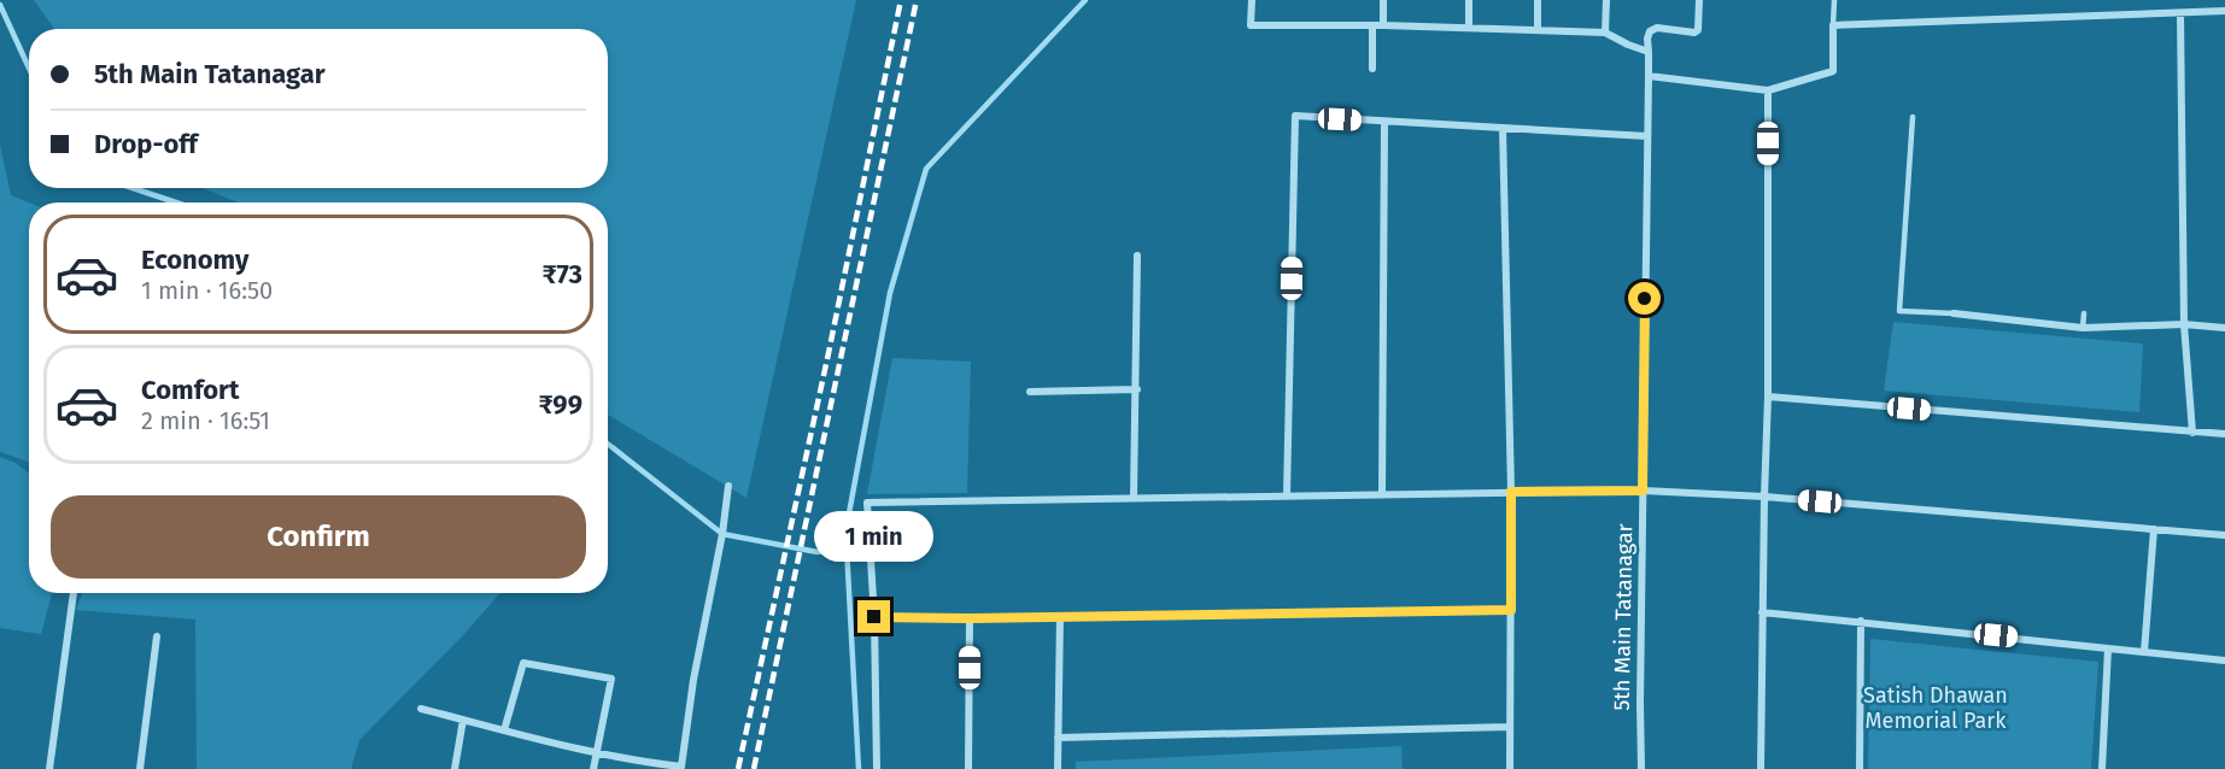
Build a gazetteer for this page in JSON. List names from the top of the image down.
{
  "streets": {
    "street": ["5th Main Tatanagar"]
  },
  "parks": ["Satish Dhawan Memorial Park"],
  "page": {
    "banner": ["5th Main Tatanagar", "Drop-off"],
    "list": [
      {
        "name": "Economy",
        "note": "1 min · 16:50",
        "value": "₹73"
      },
      {
        "name": "Comfort",
        "note": "2 min · 16:51",
        "value": "₹99"
      }
    ],
    "buttons": "Confirm",
    "bubble": "1 min"
  }
}
